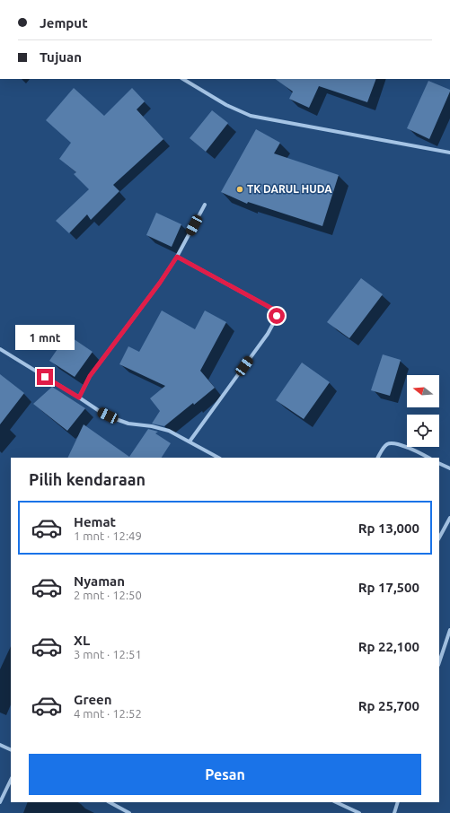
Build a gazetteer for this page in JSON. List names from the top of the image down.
{
  "places": ["TK DARUL HUDA"],
  "north": "left",
  "page": {
    "banner": ["Jemput", "Tujuan"],
    "bubble": "1 mnt",
    "heading": "Pilih kendaraan",
    "list": [
      {
        "name": "Hemat",
        "note": "1 mnt · 12:49",
        "value": "Rp 13,000"
      },
      {
        "name": "Nyaman",
        "note": "2 mnt · 12:50",
        "value": "Rp 17,500"
      },
      {
        "name": "XL",
        "note": "3 mnt · 12:51",
        "value": "Rp 22,100"
      },
      {
        "name": "Green",
        "note": "4 mnt · 12:52",
        "value": "Rp 25,700"
      }
    ],
    "buttons": "Pesan"
  }
}
